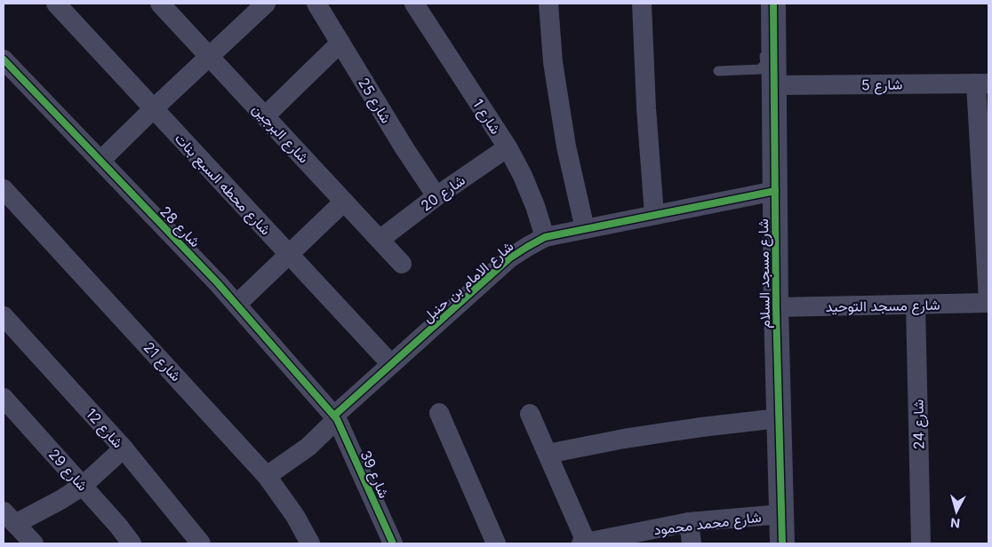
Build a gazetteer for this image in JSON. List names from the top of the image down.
{
  "streets": {
    "street": [
      "شارع 5",
      "شارع 25",
      "شارع 1",
      "شارع البرجين",
      "شارع محطه السبع بنات",
      "شارع 20",
      "شارع 28",
      "شارع مسجد السلام",
      "شارع الامام بن حنبل",
      "شارع مسجد التوحيد",
      "شارع 21",
      "شارع 24",
      "شارع 12",
      "شارع 29",
      "شارع 39",
      "شارع محمد محمود"
    ]
  },
  "crossings": [
    ["شارع 5", "شارع مسجد السلام"],
    ["شارع 25", "شارع 20"],
    ["شارع 1", "شارع 20"],
    ["شارع 1", "شارع الامام بن حنبل"],
    ["شارع البرجين", "شارع 20"],
    ["شارع محطه السبع بنات", "شارع الامام بن حنبل"],
    ["شارع 28", "شارع الامام بن حنبل"],
    ["شارع 28", "شارع 39"],
    ["شارع مسجد السلام", "شارع الامام بن حنبل"],
    ["شارع مسجد السلام", "شارع مسجد التوحيد"],
    ["شارع مسجد السلام", "شارع محمد محمود"],
    ["شارع الامام بن حنبل", "شارع 21"],
    ["شارع الامام بن حنبل", "شارع 39"],
    ["شارع مسجد التوحيد", "شارع 24"]
  ],
  "north": "bottom"
}
